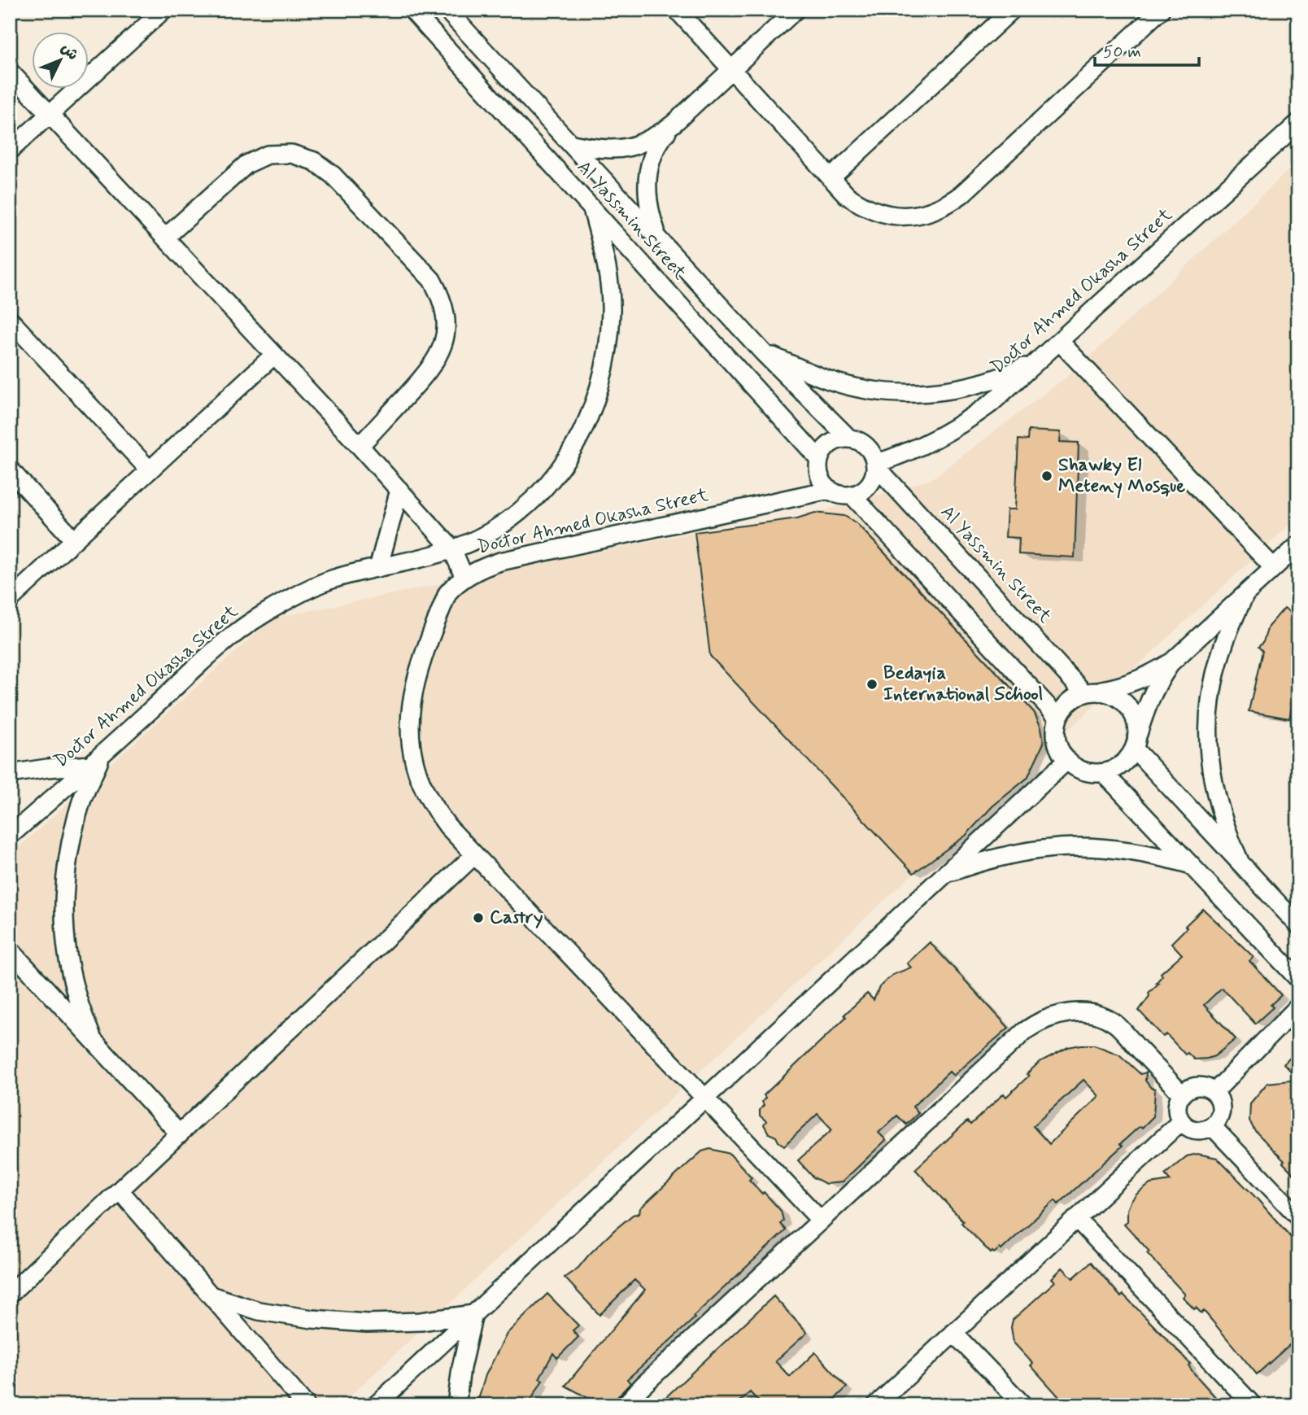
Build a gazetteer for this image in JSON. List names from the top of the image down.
{
  "streets": {
    "street": ["Al Yassmin Street", "Doctor Ahmed Okasha Street"]
  },
  "crossings": [
    ["Al Yassmin Street", "Doctor Ahmed Okasha Street"]
  ],
  "places": ["Shawky El Meteny Mosque", "Bedayia International School", "Castry"],
  "scale_bar": "50 m",
  "north": "top right"
}
